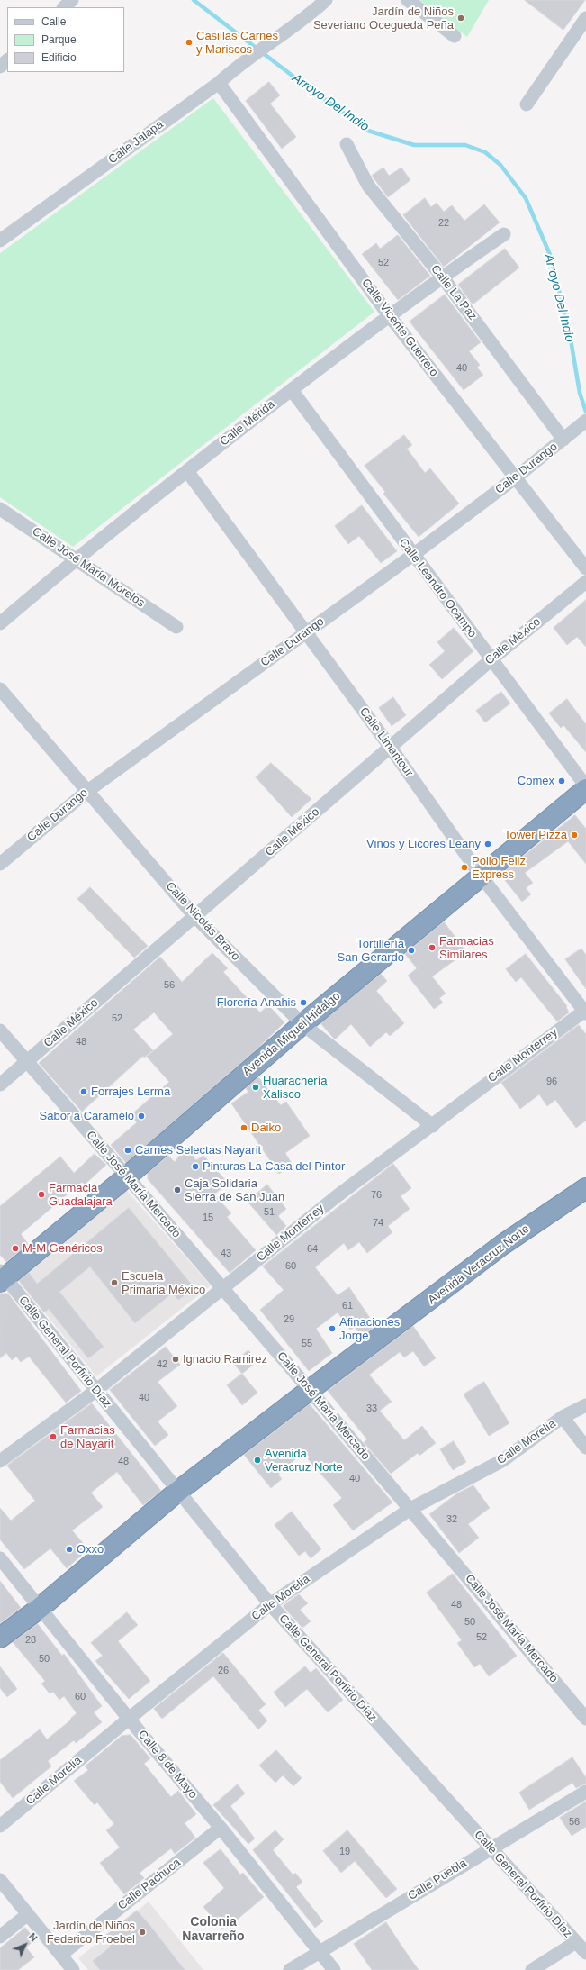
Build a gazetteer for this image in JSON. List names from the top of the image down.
{
  "streets": {
    "highway": ["Avenida Miguel Hidalgo", "Avenida Veracruz Norte"],
    "street": [
      "Calle Jalapa",
      "Calle La Paz",
      "Calle Vicente Guerrero",
      "Calle Mérida",
      "Calle Durango",
      "Calle José María Morelos",
      "Calle Leandro Ocampo",
      "Calle México",
      "Calle Limantour",
      "Calle Nicolás Bravo",
      "Calle Monterrey",
      "Calle José María Mercado",
      "Calle General Porfirio Díaz",
      "Calle Morelia",
      "Calle 8 de Mayo",
      "Calle Puebla",
      "Calle Pachuca"
    ]
  },
  "crossings": [
    ["Calle Jalapa", "Calle Vicente Guerrero"],
    ["Calle La Paz", "Calle Mérida"],
    ["Calle La Paz", "Calle Durango"],
    ["Calle Vicente Guerrero", "Calle Mérida"],
    ["Calle Vicente Guerrero", "Calle Durango"],
    ["Calle Mérida", "Calle José María Morelos"],
    ["Calle Mérida", "Calle Leandro Ocampo"],
    ["Calle Mérida", "Calle Limantour"],
    ["Calle Durango", "Calle Leandro Ocampo"],
    ["Calle Durango", "Calle Limantour"],
    ["Calle Durango", "Calle Nicolás Bravo"],
    ["Calle Leandro Ocampo", "Calle México"],
    ["Calle México", "Calle Limantour"],
    ["Calle México", "Calle Nicolás Bravo"],
    ["Calle México", "Calle José María Mercado"],
    ["Calle Limantour", "Avenida Miguel Hidalgo"],
    ["Calle Limantour", "Calle Monterrey"],
    ["Calle Nicolás Bravo", "Avenida Miguel Hidalgo"],
    ["Calle Nicolás Bravo", "Calle Monterrey"],
    ["Avenida Miguel Hidalgo", "Calle José María Mercado"],
    ["Avenida Miguel Hidalgo", "Calle General Porfirio Díaz"],
    ["Calle Monterrey", "Calle José María Mercado"],
    ["Calle Monterrey", "Calle General Porfirio Díaz"],
    ["Calle José María Mercado", "Avenida Veracruz Norte"],
    ["Calle José María Mercado", "Calle Morelia"],
    ["Avenida Veracruz Norte", "Calle General Porfirio Díaz"],
    ["Avenida Veracruz Norte", "Calle 8 de Mayo"],
    ["Calle General Porfirio Díaz", "Calle Morelia"],
    ["Calle General Porfirio Díaz", "Calle Puebla"],
    ["Calle Morelia", "Calle 8 de Mayo"],
    ["Calle 8 de Mayo", "Calle Puebla"],
    ["Calle 8 de Mayo", "Calle Pachuca"]
  ],
  "districts": ["Colonia Navarreño"],
  "water": ["Arroyo Del Indio"],
  "places": [
    "Jardín de Niños Severiano Ocegueda Peña",
    "Casillas Carnes y Mariscos",
    "Comex",
    "Tower Pizza",
    "Vinos y Licores Leany",
    "Pollo Feliz Express",
    "Farmacias Similares",
    "Tortillería San Gerardo",
    "Florería Anahis",
    "Huarachería Xalisco",
    "Forrajes Lerma",
    "Sabor a Caramelo",
    "Daiko",
    "Carnes Selectas Nayarit",
    "Pinturas La Casa del Pintor",
    "Caja Solidaria Sierra de San Juan",
    "Farmacia Guadalajara",
    "M-M Genéricos",
    "Escuela Primaria México",
    "Afinaciones Jorge",
    "Ignacio Ramirez",
    "Farmacias de Nayarit",
    "Avenida Veracruz Norte",
    "Oxxo",
    "Jardín de Niños Federico Froebel"
  ],
  "house_numbers": [
    "22",
    "52",
    "40",
    "56",
    "52",
    "48",
    "96",
    "76",
    "51",
    "15",
    "74",
    "64",
    "43",
    "60",
    "61",
    "29",
    "55",
    "42",
    "40",
    "33",
    "48",
    "40",
    "32",
    "48",
    "50",
    "52",
    "28",
    "50",
    "26",
    "60",
    "56",
    "19"
  ],
  "legend": ["Calle", "Parque", "Edificio"],
  "north": "top right"
}
